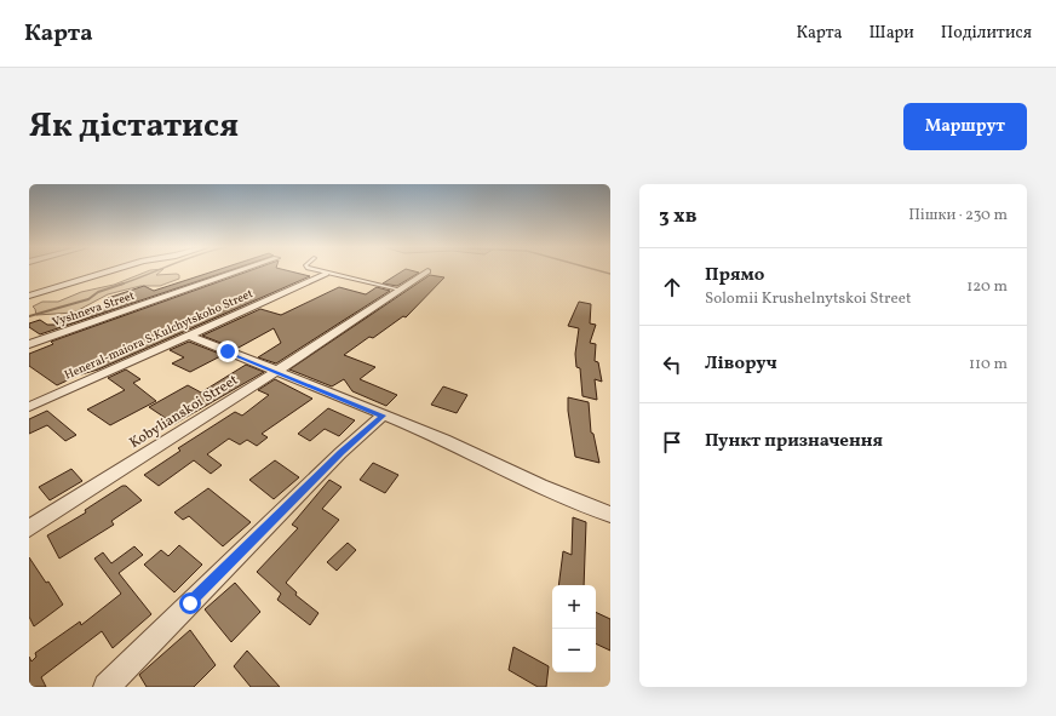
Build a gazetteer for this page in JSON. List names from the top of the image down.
{
  "streets": {
    "street": ["Vyshneva Street", "Heneral-maiora S.Kulchytskoho Street", "Kobylianskoi Street"]
  },
  "page": {
    "header": "Карта",
    "nav": ["Карта", "Шари", "Поділитися"],
    "title": "Як дістатися",
    "buttons": "Маршрут",
    "heading": ["3 хв", "Пішки · 230 m"],
    "list": [
      ["Прямо", "Solomii Krushelnytskoi Street", "120 m"],
      ["Ліворуч", "110 m"],
      "Пункт призначення"
    ],
    "map_buttons": ["+", "−"]
  }
}
